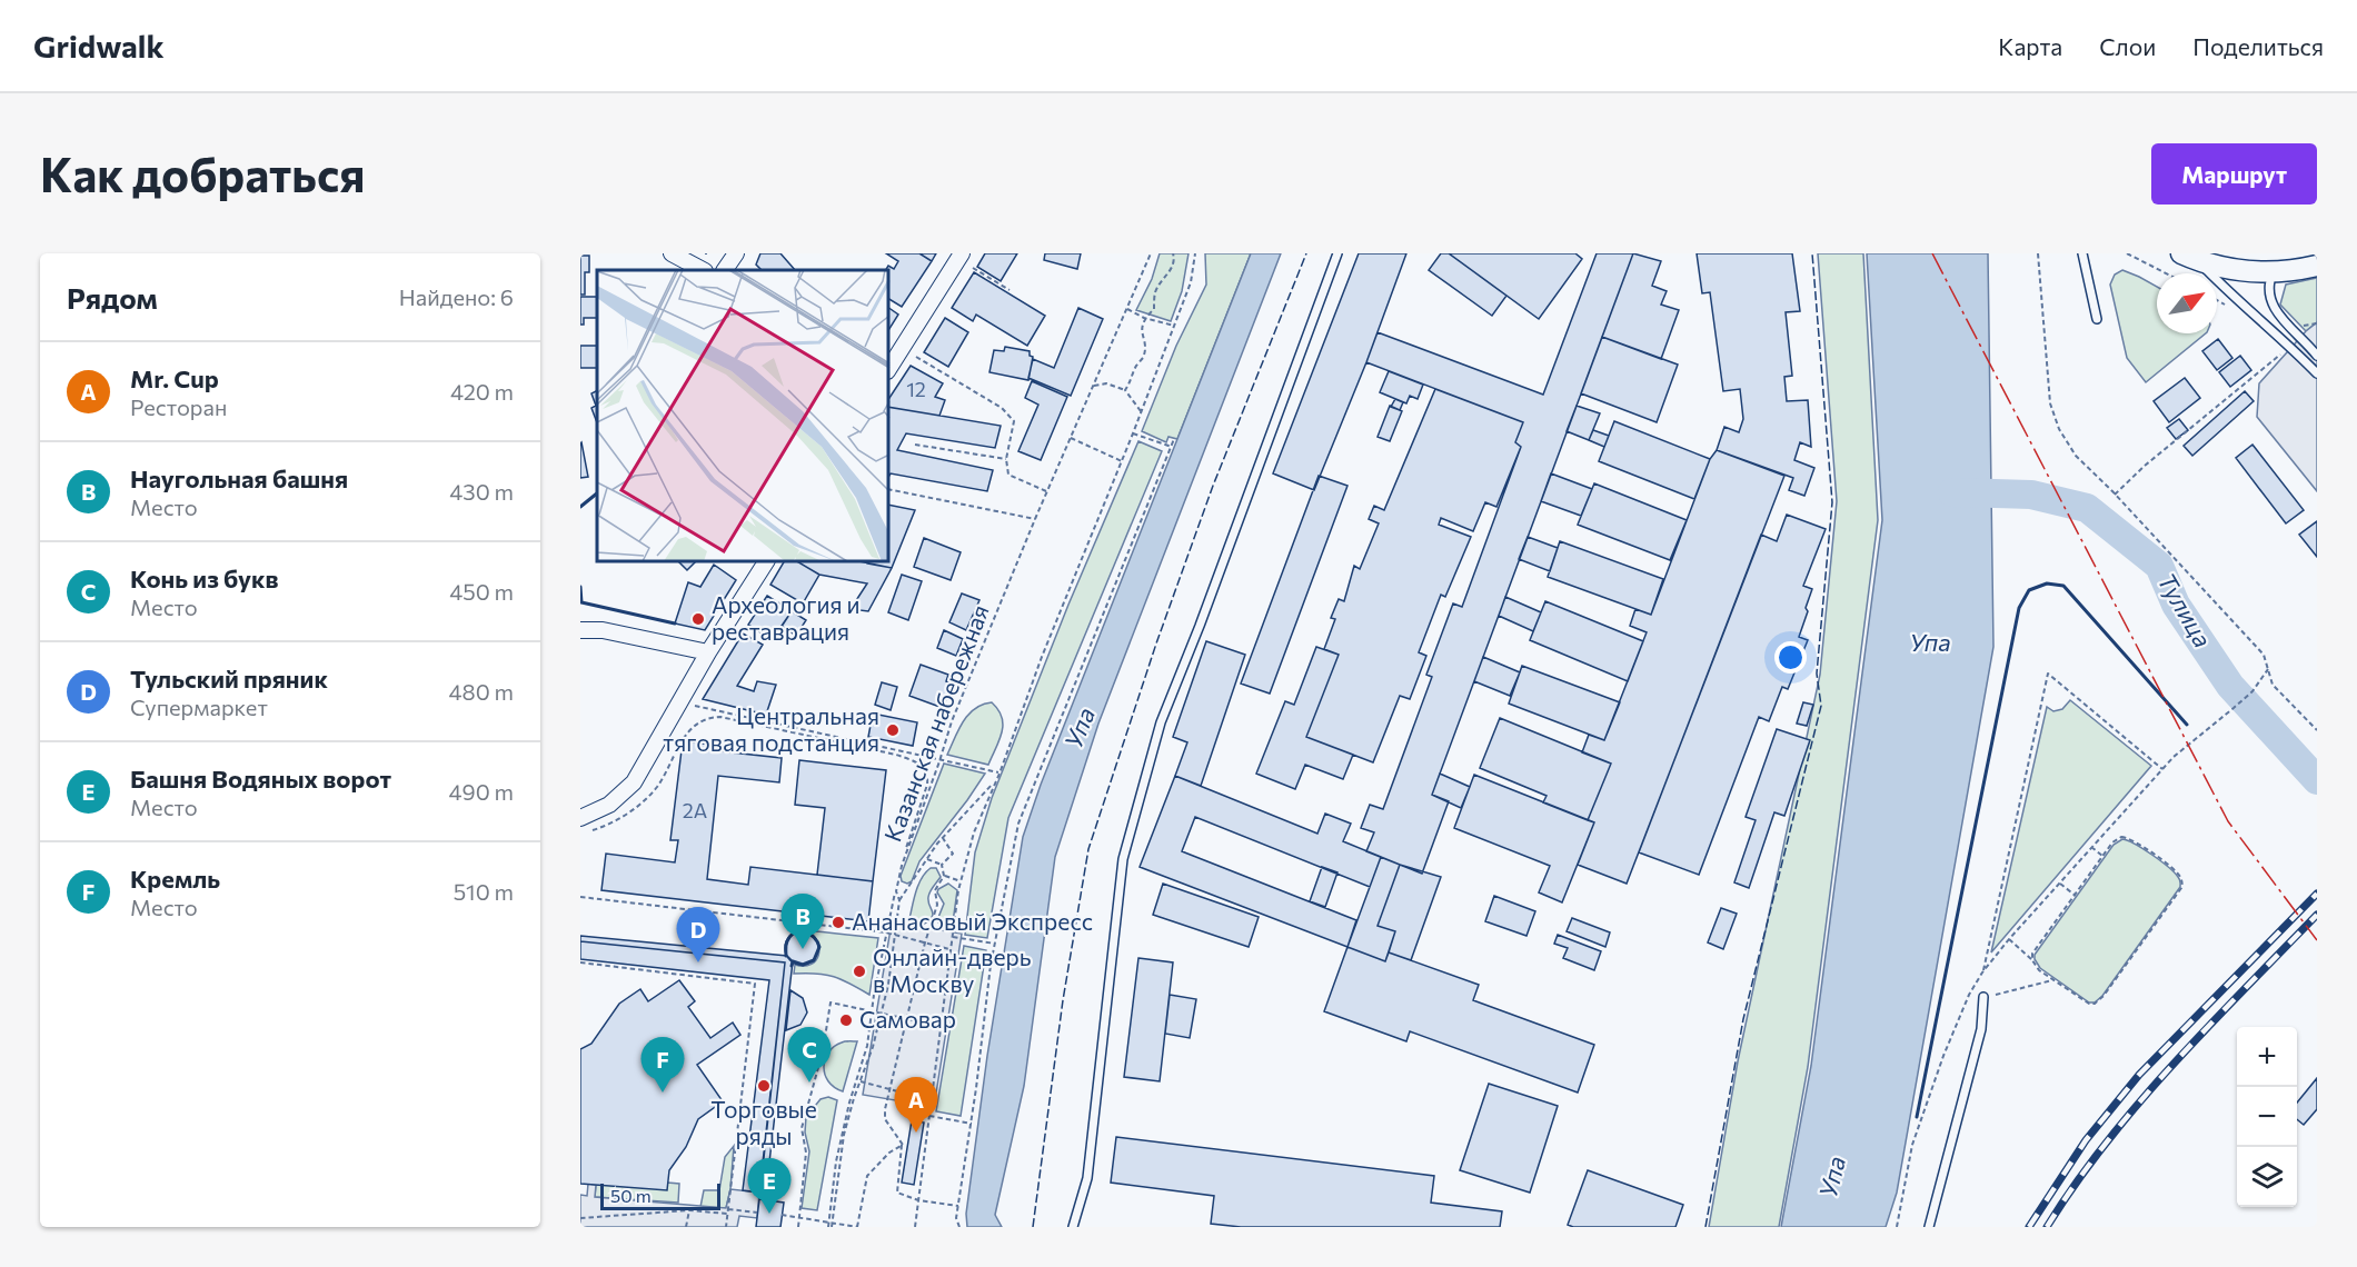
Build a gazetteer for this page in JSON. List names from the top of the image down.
{
  "streets": {
    "path": ["Казанская набережная"]
  },
  "water": ["Тулица", "Упа"],
  "places": [
    "Археология и реставрация",
    "Центральная тяговая подстанция",
    "Ананасовый Экспресс",
    "Онлайн-дверь в Москву",
    "Самовар",
    "Торговые ряды"
  ],
  "house_numbers": ["12", "2А"],
  "scale_bar": "50 m",
  "north": "top right",
  "page": {
    "header": "Gridwalk",
    "nav": ["Карта", "Слои", "Поделиться"],
    "buttons": "Маршрут",
    "title": "Как добраться",
    "heading": ["Рядом", "Найдено: 6"],
    "list": [
      {
        "mark": "A",
        "name": "Mr. Cup",
        "note": "Ресторан",
        "value": "420 m"
      },
      {
        "mark": "B",
        "name": "Наугольная башня",
        "note": "Место",
        "value": "430 m"
      },
      {
        "mark": "C",
        "name": "Конь из букв",
        "note": "Место",
        "value": "450 m"
      },
      {
        "mark": "D",
        "name": "Тульский пряник",
        "note": "Супермаркет",
        "value": "480 m"
      },
      {
        "mark": "E",
        "name": "Башня Водяных ворот",
        "note": "Место",
        "value": "490 m"
      },
      {
        "mark": "F",
        "name": "Кремль",
        "note": "Место",
        "value": "510 m"
      }
    ],
    "pins": [
      "B",
      "D",
      "C",
      "F",
      "A",
      "E"
    ],
    "map_buttons": ["+", "−"],
    "scale": "50 m"
  }
}
